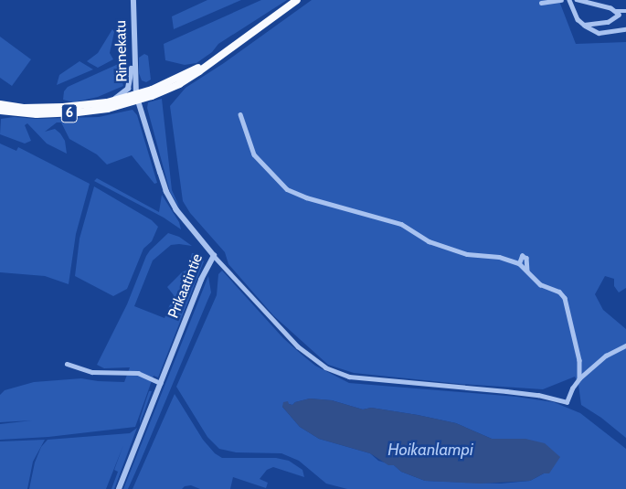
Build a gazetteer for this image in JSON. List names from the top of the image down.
{
  "streets": {
    "highway": ["6"],
    "street": ["Rinnekatu", "Prikaatintie"]
  },
  "crossings": [
    ["Rinnekatu", "6"],
    ["Rinnekatu", "Prikaatintie"],
    ["6", "Prikaatintie"]
  ],
  "water": ["Hoikanlampi"]
}
